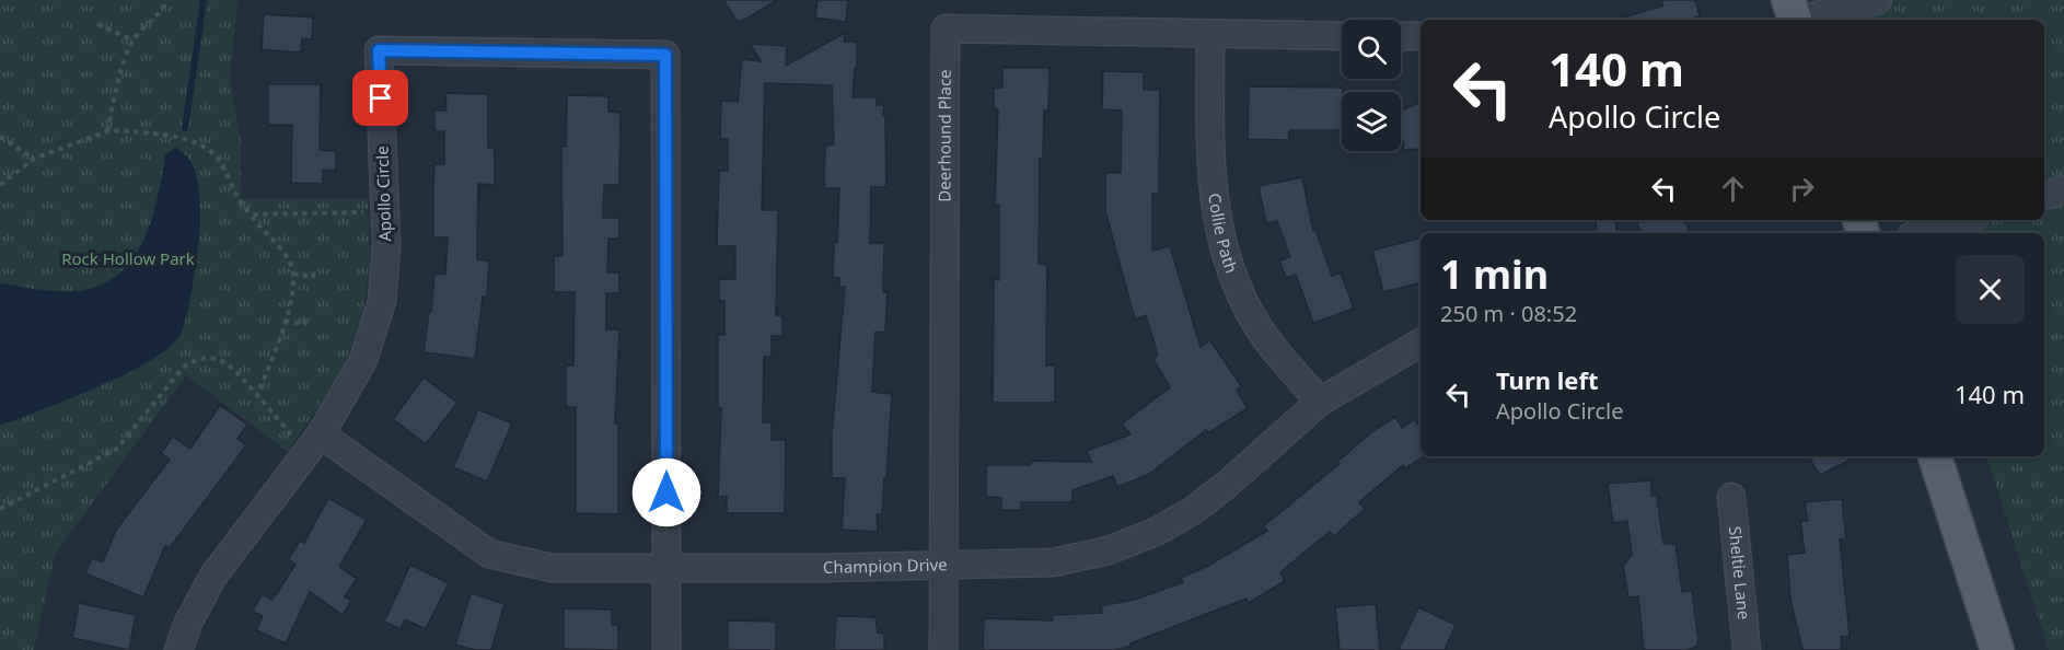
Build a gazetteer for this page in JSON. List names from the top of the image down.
{
  "streets": {
    "street": [
      "Deerhound Place",
      "Apollo Circle",
      "Collie Path",
      "Champion Drive",
      "Sheltie Lane"
    ]
  },
  "crossings": [
    ["Deerhound Place", "Collie Path"],
    ["Deerhound Place", "Champion Drive"],
    ["Apollo Circle", "Champion Drive"],
    ["Collie Path", "Champion Drive"]
  ],
  "parks": ["Rock Hollow Park"],
  "page": {
    "turn": ["140 m", "Apollo Circle"],
    "heading": ["1 min", "250 m · 08:52"],
    "list": [
      {
        "name": "Turn left",
        "note": "Apollo Circle",
        "value": "140 m"
      }
    ]
  }
}
